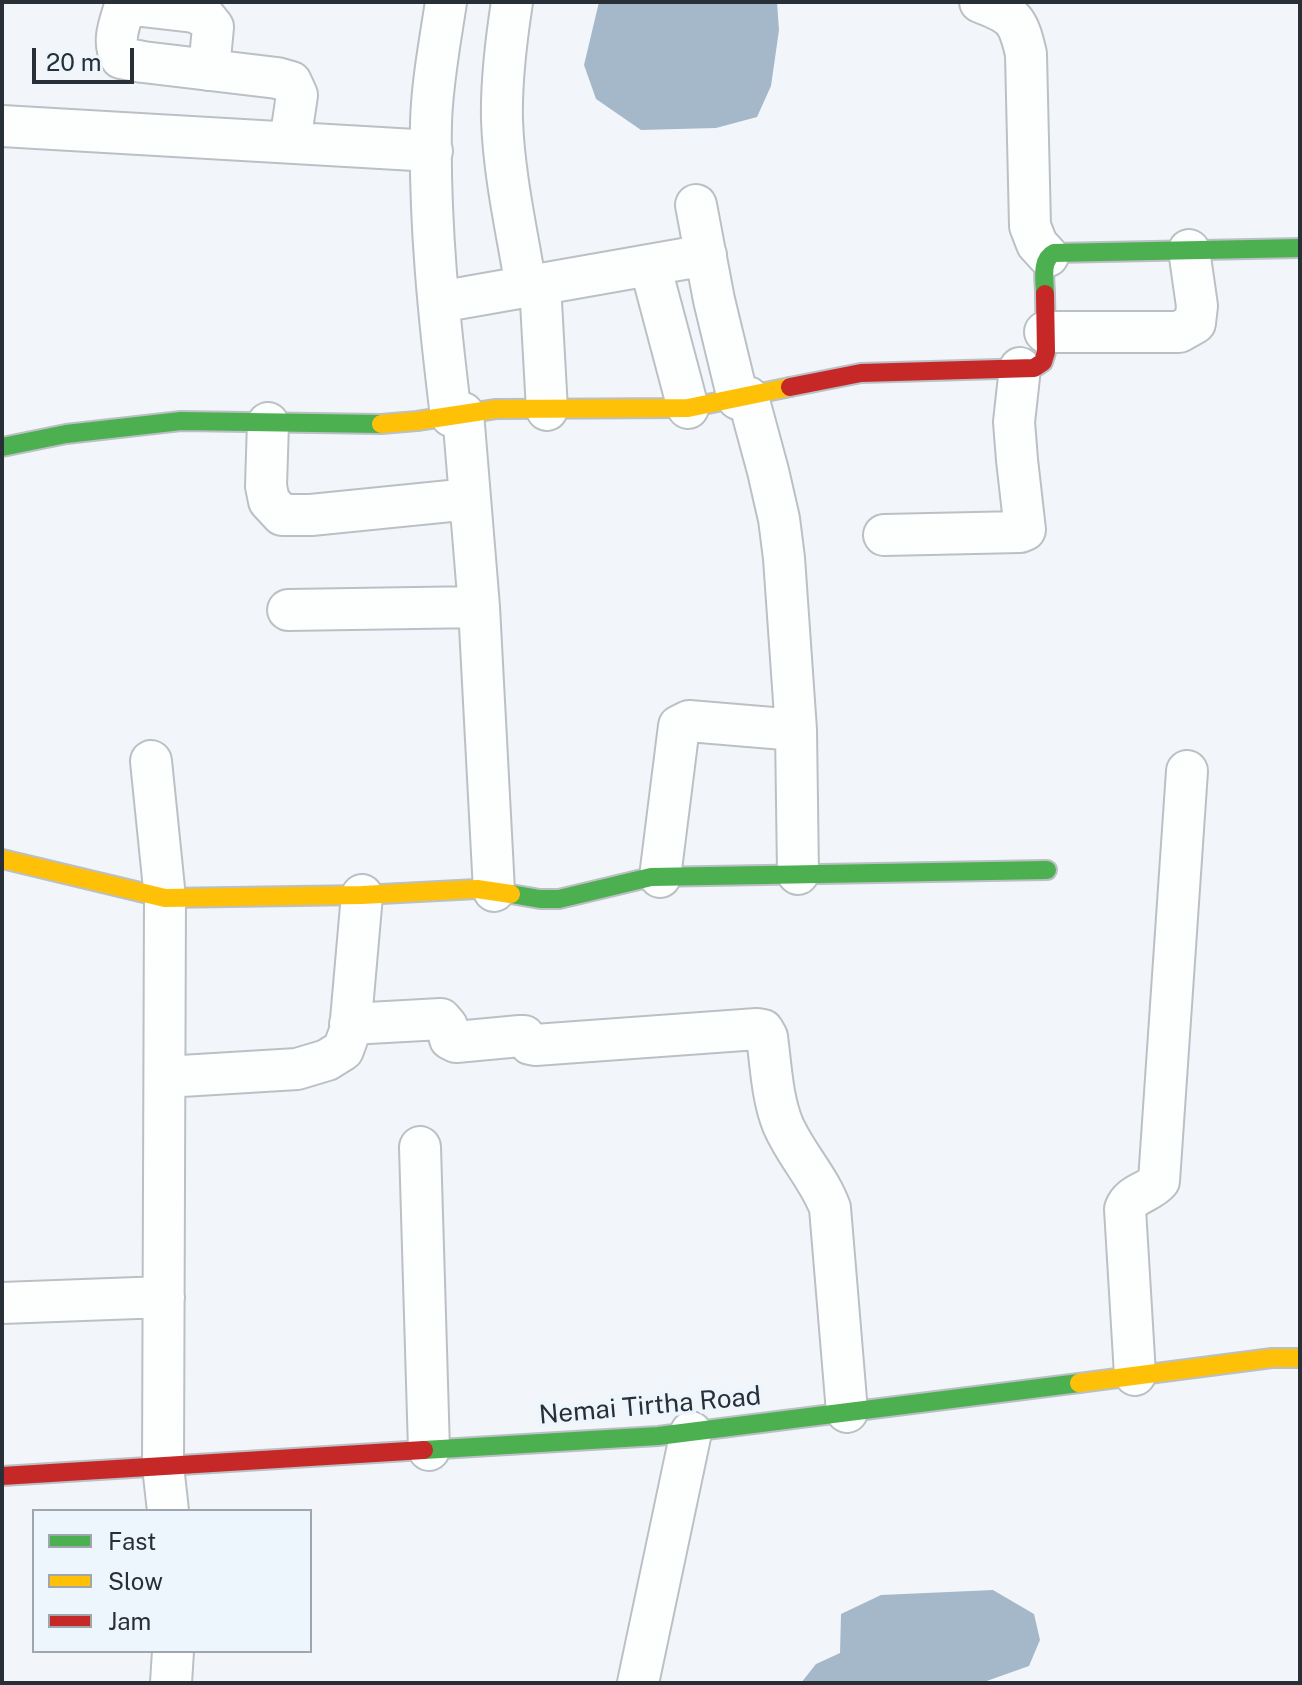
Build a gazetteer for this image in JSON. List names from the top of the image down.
{
  "streets": {
    "street": ["Nemai Tirtha Road"]
  },
  "legend": ["Fast", "Slow", "Jam"],
  "scale_bar": "20 m"
}
